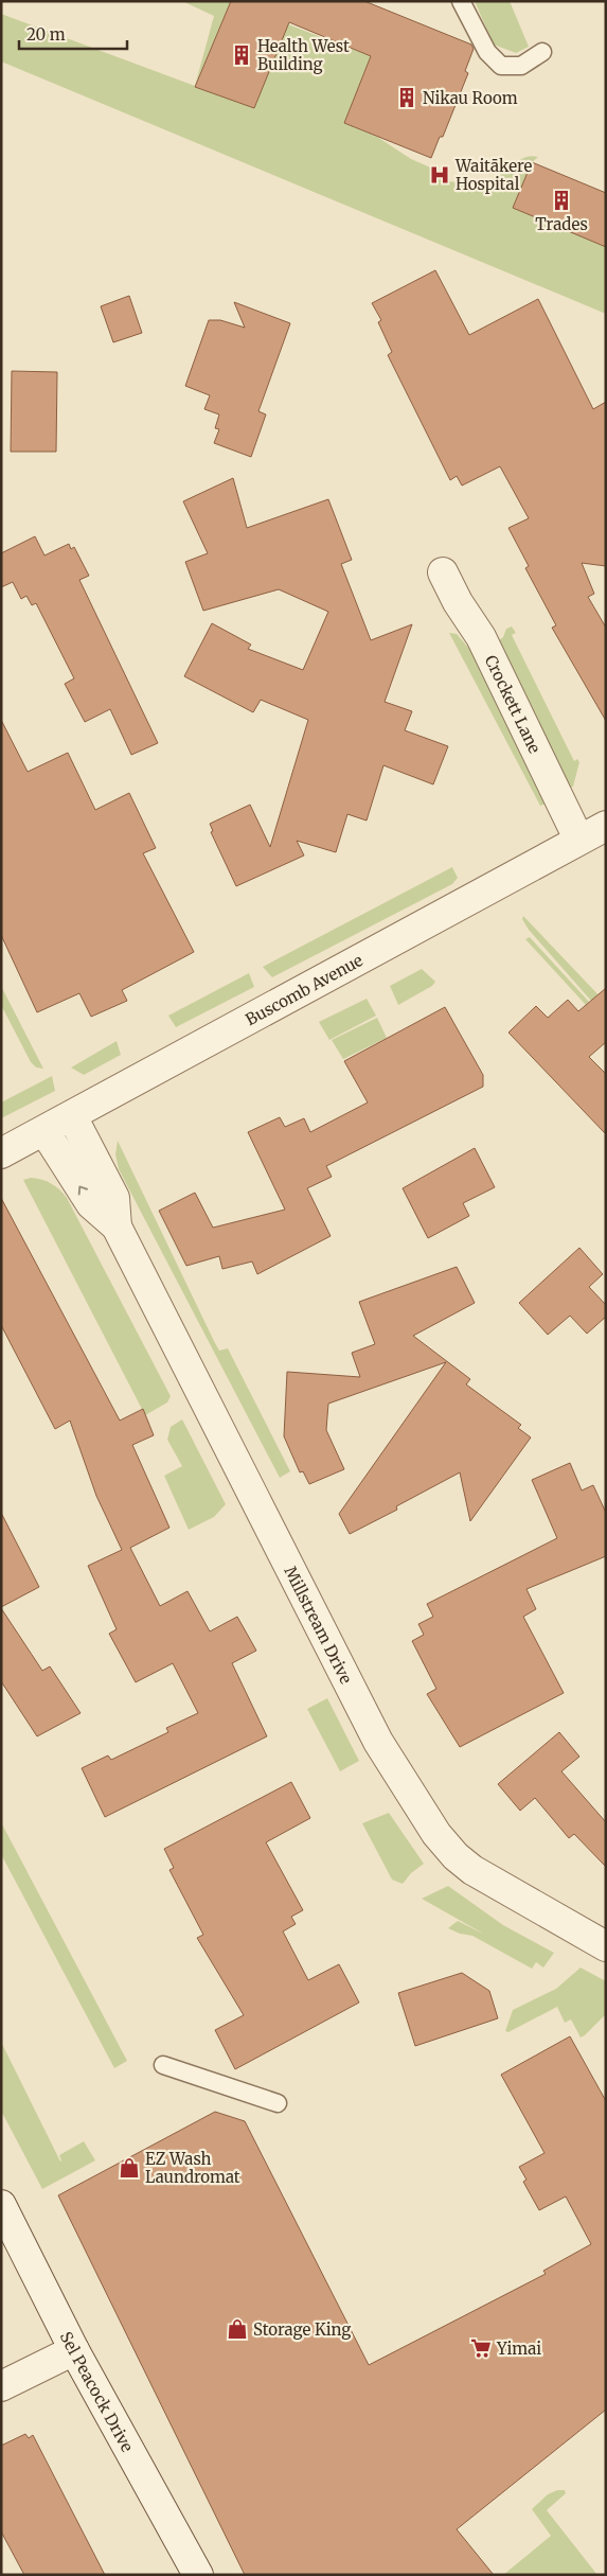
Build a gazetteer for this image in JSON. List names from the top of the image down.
{
  "streets": {
    "street": [
      "Crockett Lane",
      "Buscomb Avenue",
      "Millstream Drive",
      "Sel Peacock Drive"
    ]
  },
  "crossings": [
    ["Crockett Lane", "Buscomb Avenue"],
    ["Buscomb Avenue", "Millstream Drive"]
  ],
  "places": {
    "building": ["Health West Building", "Nikau Room", "Trades"],
    "hospital": ["Waitākere Hospital"],
    "shop": ["EZ Wash Laundromat", "Storage King"],
    "supermarket": ["Yimai"]
  },
  "scale_bar": "20 m"
}
